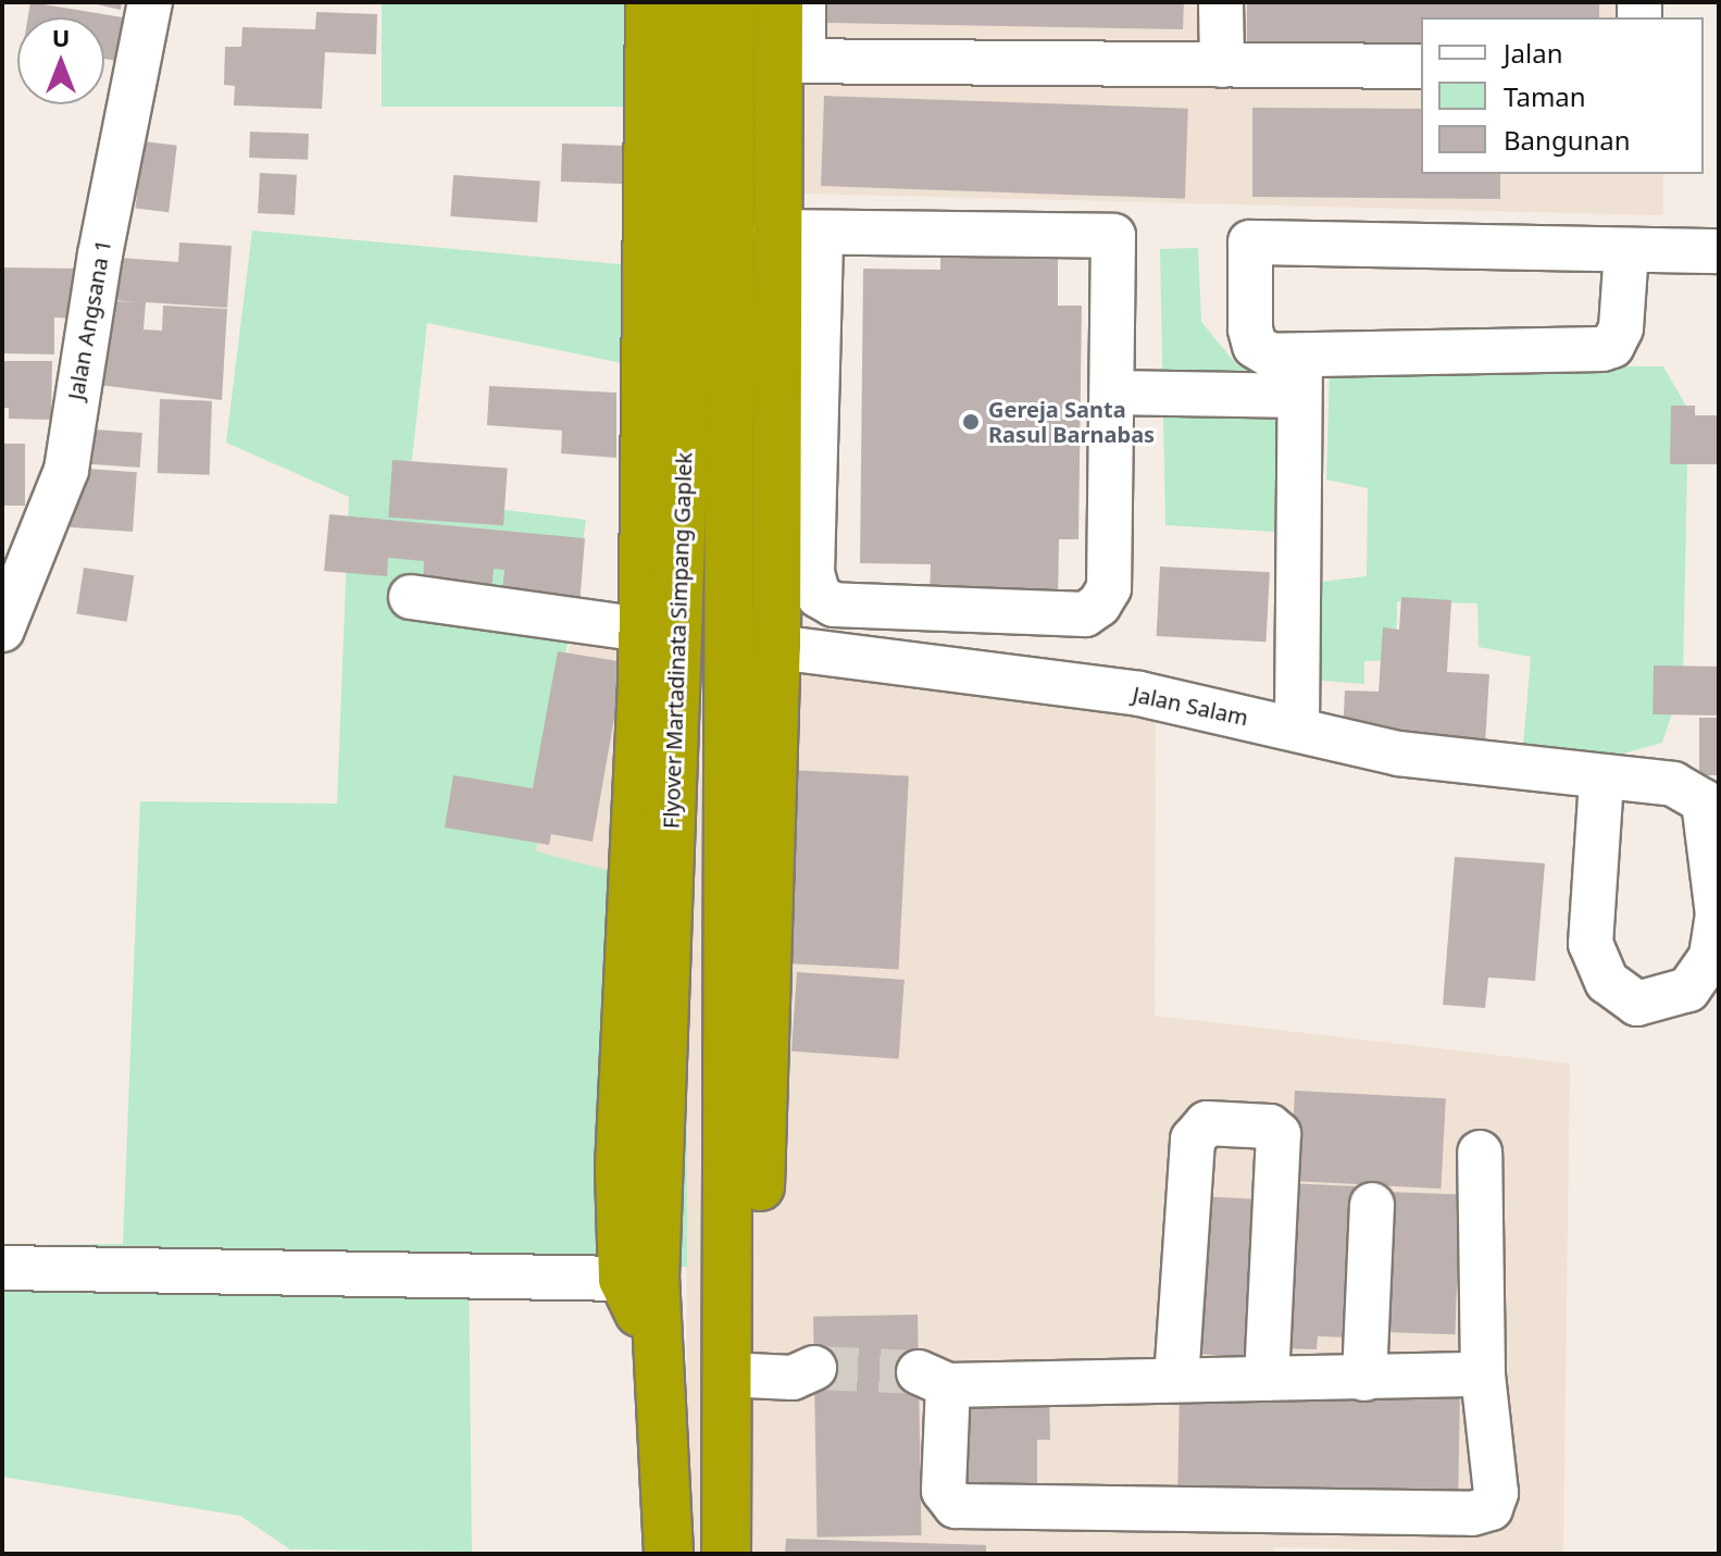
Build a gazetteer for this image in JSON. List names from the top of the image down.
{
  "streets": {
    "highway": ["Flyover Martadinata Simpang Gaplek"],
    "street": ["Jalan Angsana 1", "Jalan Salam"]
  },
  "places": ["Gereja Santa Rasul Barnabas"],
  "legend": ["Jalan", "Taman", "Bangunan"],
  "north": "top"
}
